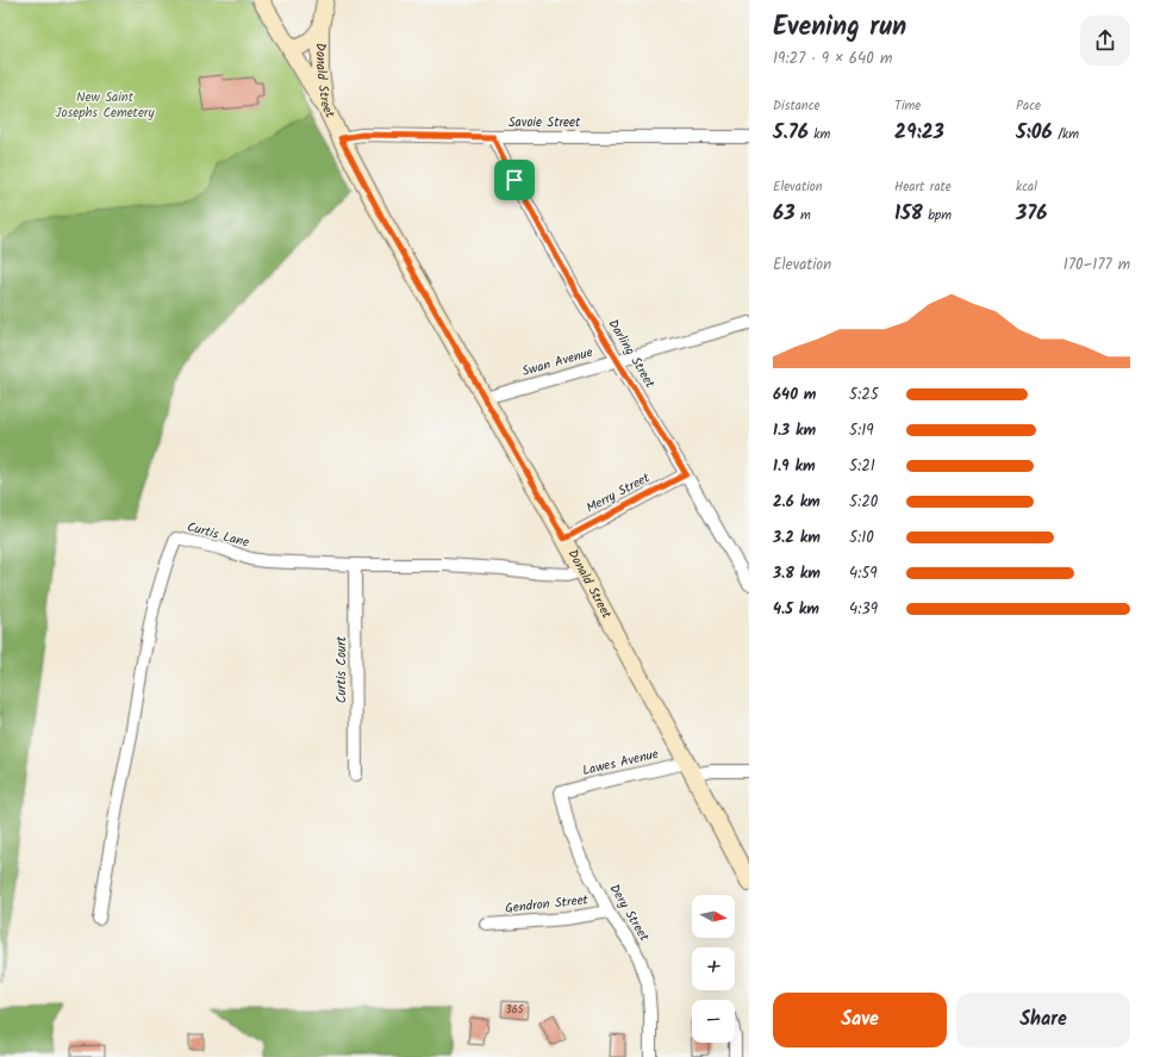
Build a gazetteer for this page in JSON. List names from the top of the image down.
{
  "streets": {
    "street": [
      "Donald Street",
      "Savoie Street",
      "Darling Street",
      "Swan Avenue",
      "Merry Street",
      "Curtis Lane",
      "Curtis Court",
      "Lawes Avenue",
      "Gendron Street",
      "Dery Street"
    ]
  },
  "crossings": [
    ["Donald Street", "Savoie Street"],
    ["Donald Street", "Swan Avenue"],
    ["Donald Street", "Merry Street"],
    ["Donald Street", "Curtis Lane"],
    ["Donald Street", "Lawes Avenue"],
    ["Savoie Street", "Darling Street"],
    ["Darling Street", "Swan Avenue"],
    ["Darling Street", "Merry Street"],
    ["Curtis Lane", "Curtis Court"],
    ["Lawes Avenue", "Dery Street"],
    ["Gendron Street", "Dery Street"]
  ],
  "parks": ["New Saint Josephs Cemetery"],
  "house_numbers": ["365"],
  "north": "right",
  "page": {
    "heading": ["Evening run", "19:27 · 9 × 640 m"],
    "stats": [
      ["Distance", "5.76 km"],
      ["Time", "29:23"],
      ["Pace", "5:06 /km"],
      ["Elevation", "63 m"],
      ["Heart rate", "158 bpm"],
      ["kcal", "376"]
    ],
    "chart": ["Elevation", "170–177 m"],
    "list": [
      {
        "name": "640 m",
        "note": "5:25"
      },
      {
        "name": "1.3 km",
        "note": "5:19"
      },
      {
        "name": "1.9 km",
        "note": "5:21"
      },
      {
        "name": "2.6 km",
        "note": "5:20"
      },
      {
        "name": "3.2 km",
        "note": "5:10"
      },
      {
        "name": "3.8 km",
        "note": "4:59"
      },
      {
        "name": "4.5 km",
        "note": "4:39"
      }
    ],
    "map_buttons": ["+", "−"],
    "buttons": ["Save", "Share"]
  }
}
